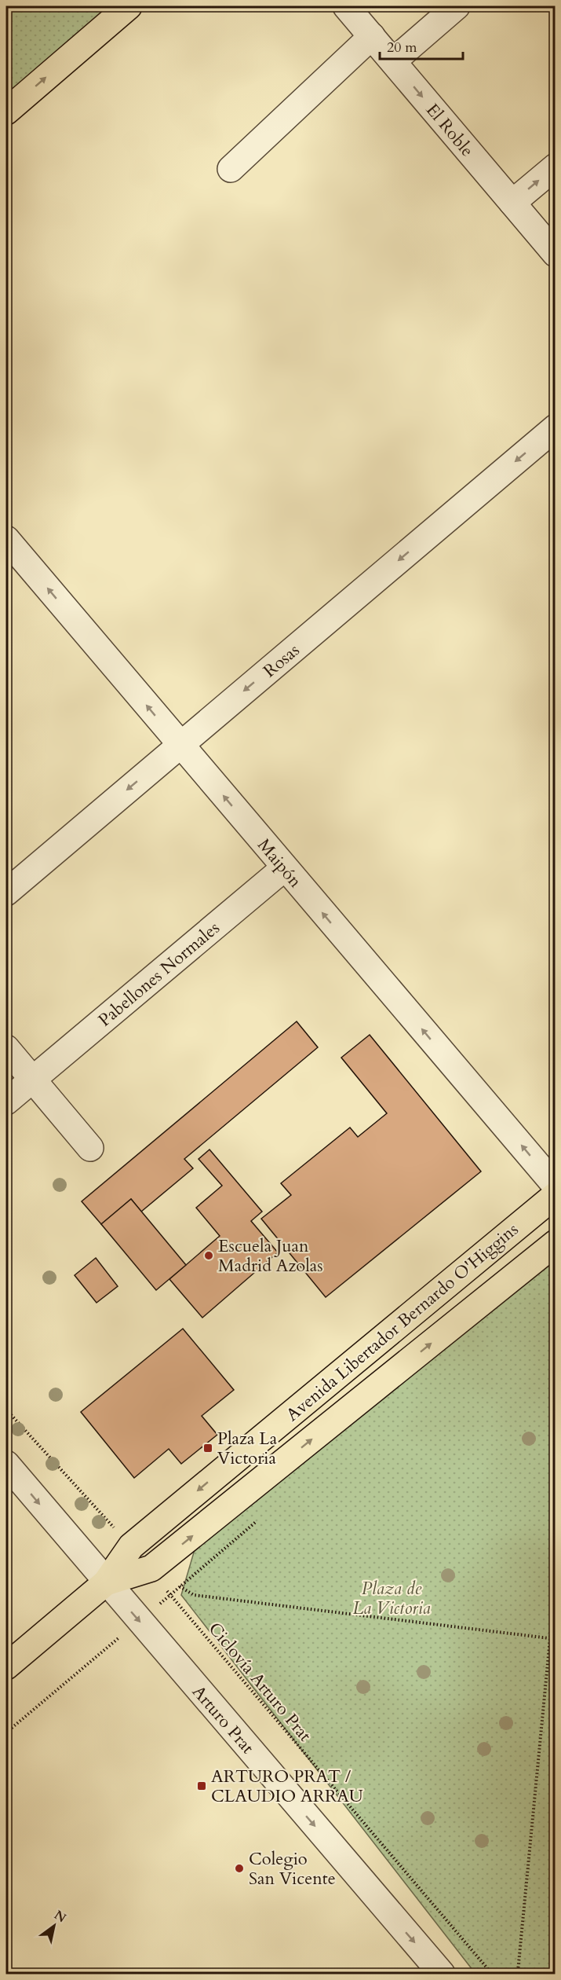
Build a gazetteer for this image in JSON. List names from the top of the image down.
{
  "streets": {
    "main road": ["Avenida Libertador Bernardo O'Higgins"],
    "street": [
      "El Roble",
      "Rosas",
      "Maipón",
      "Pabellones Normales",
      "Arturo Prat"
    ],
    "path": ["Ciclovía Arturo Prat"]
  },
  "crossings": [
    ["Rosas", "Maipón"],
    ["Maipón", "Pabellones Normales"],
    ["Avenida Libertador Bernardo O'Higgins", "Ciclovía Arturo Prat"],
    ["Avenida Libertador Bernardo O'Higgins", "Arturo Prat"]
  ],
  "one_way": [
    "El Roble",
    "Rosas",
    "Maipón",
    "Arturo Prat"
  ],
  "parks": ["Plaza de La Victoria"],
  "places": {
    "other": ["Escuela Juan Madrid Azolas", "Colegio San Vicente"],
    "transit": ["Plaza La Victoria", "ARTURO PRAT / CLAUDIO ARRAU"]
  },
  "scale_bar": "20 m",
  "north": "top right"
}
